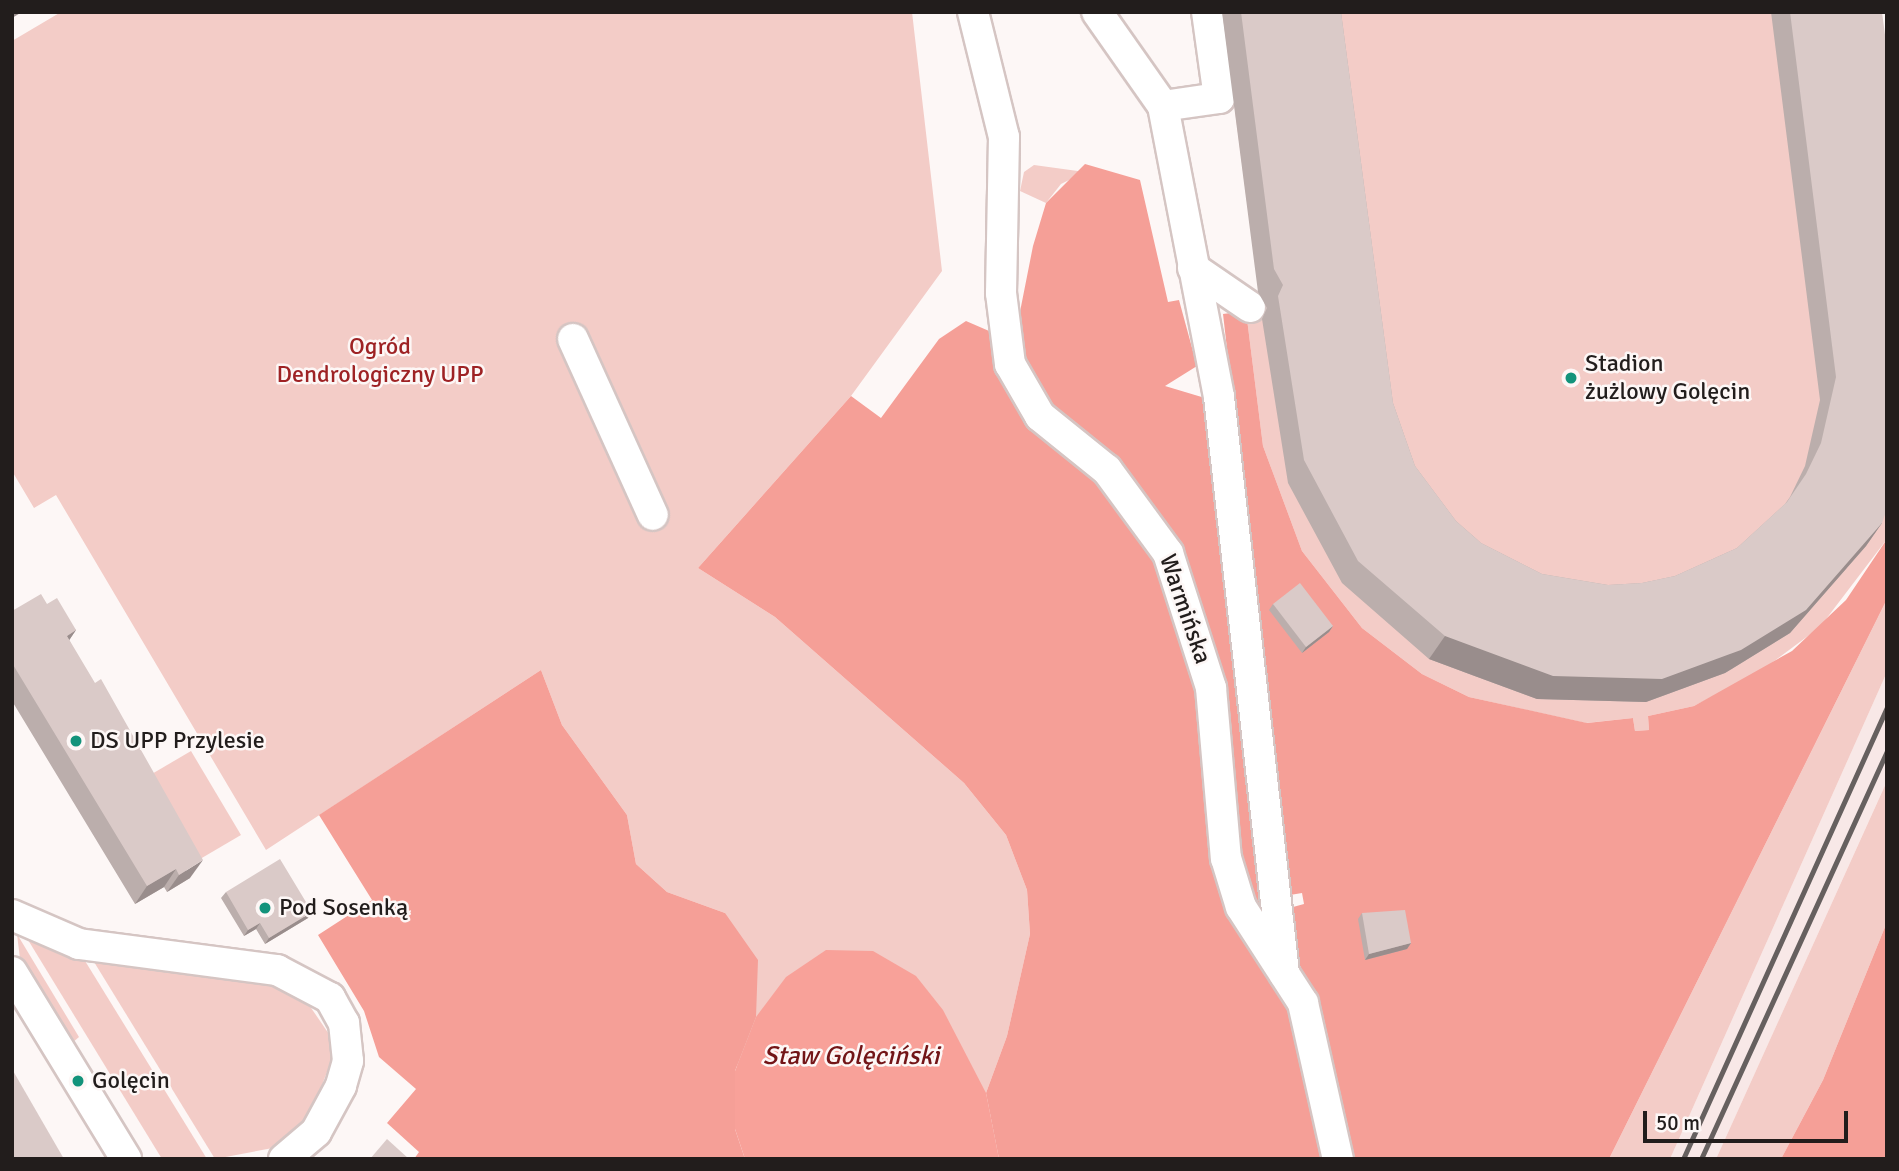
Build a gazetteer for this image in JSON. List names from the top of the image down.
{
  "streets": {
    "street": ["Warmińska"]
  },
  "water": ["Staw Golęciński"],
  "parks": ["Ogród Dendrologiczny UPP"],
  "places": [
    "Stadion żużlowy Golęcin",
    "DS UPP Przylesie",
    "Pod Sosenką",
    "Golęcin"
  ],
  "scale_bar": "50 m"
}
